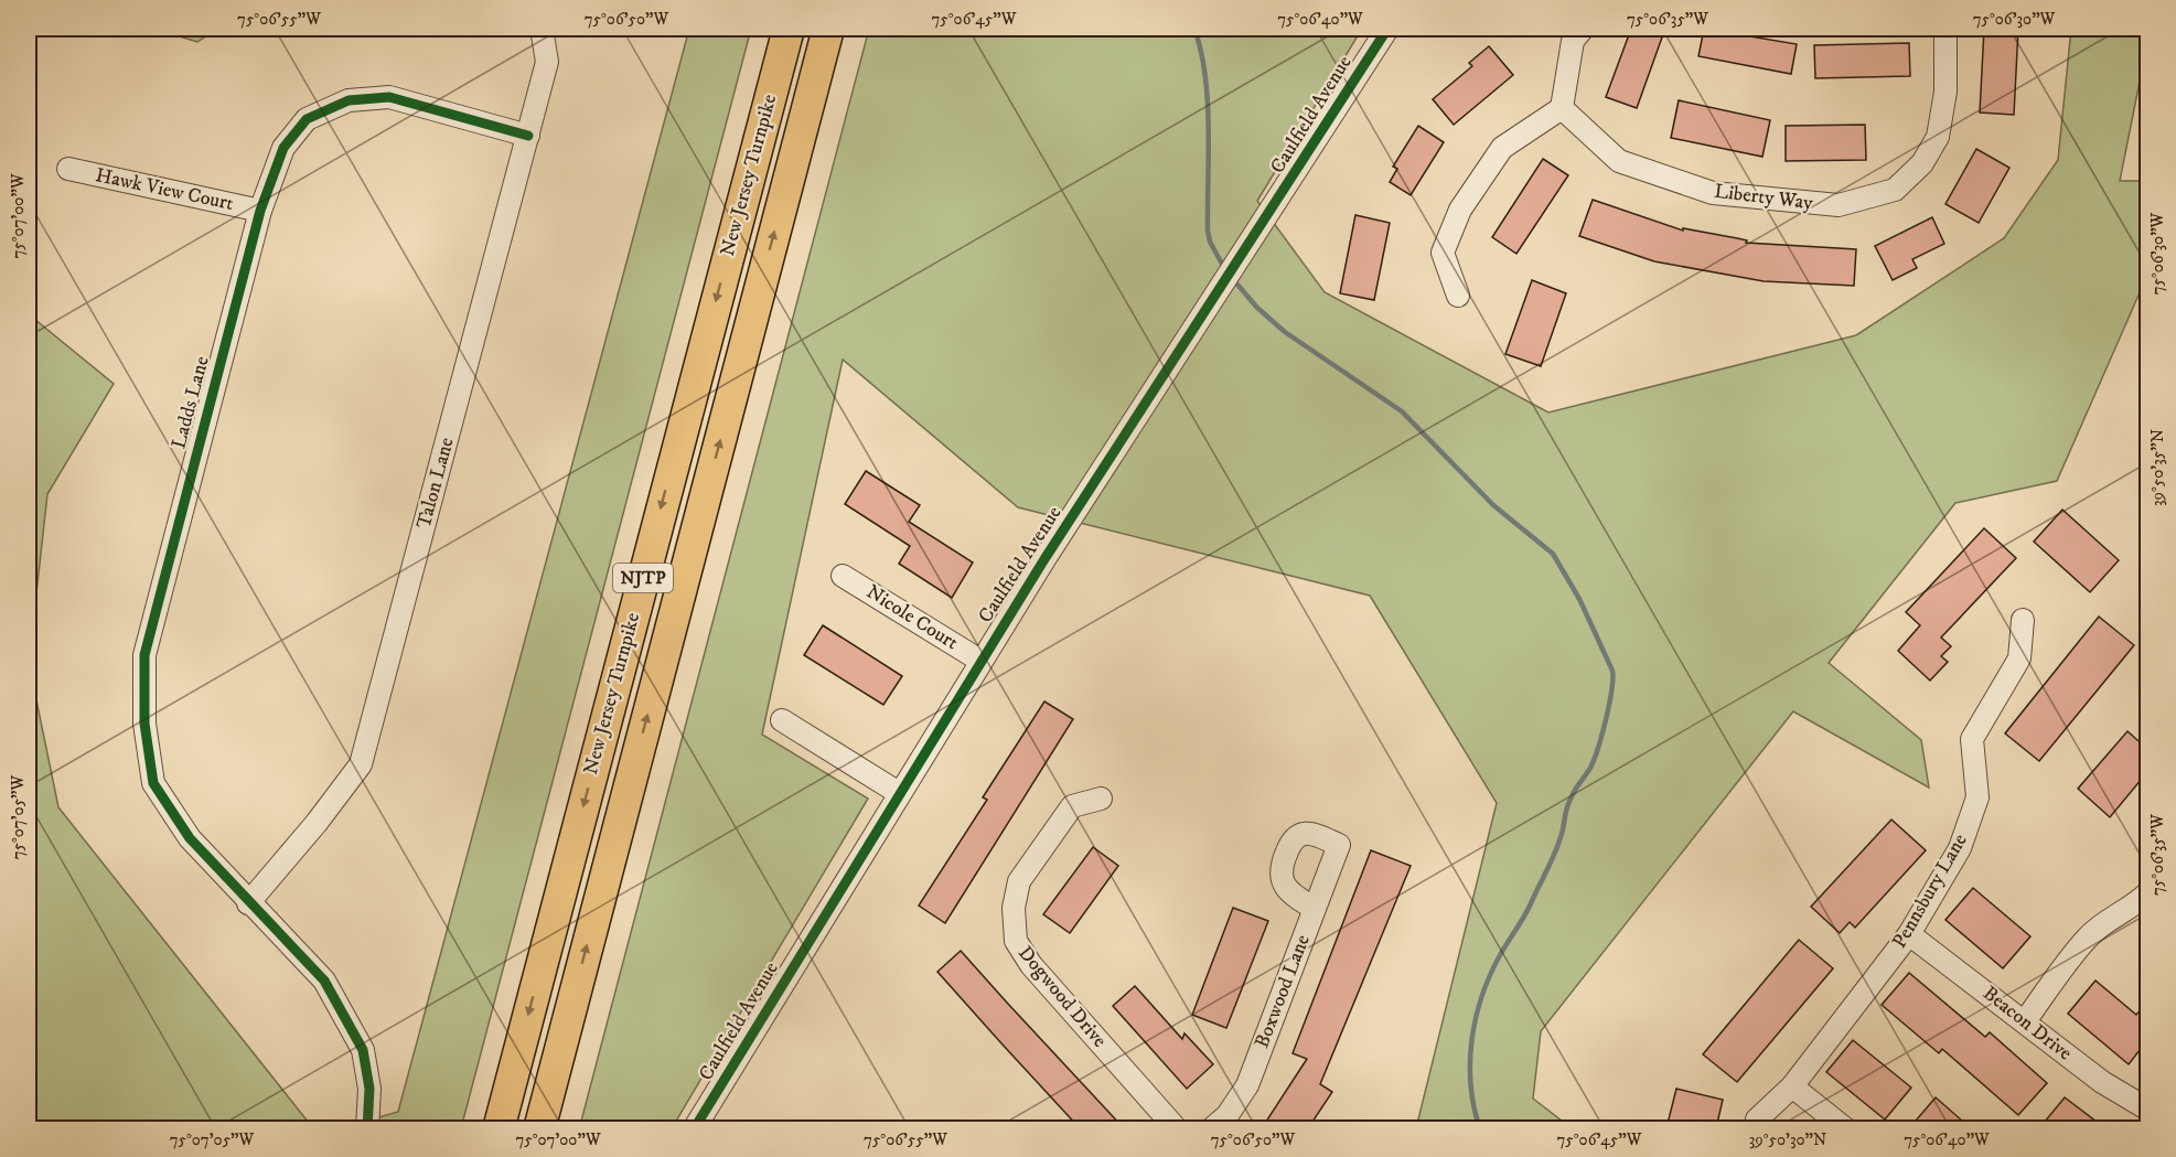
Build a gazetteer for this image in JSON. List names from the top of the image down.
{
  "streets": {
    "highway": ["New Jersey Turnpike", "NJTP"],
    "street": [
      "Caulfield Avenue",
      "Hawk View Court",
      "Liberty Way",
      "Ladds Lane",
      "Talon Lane",
      "Nicole Court",
      "Pennsbury Lane",
      "Boxwood Lane",
      "Dogwood Drive",
      "Beacon Drive"
    ]
  },
  "crossings": [
    ["Caulfield Avenue", "Nicole Court"],
    ["Hawk View Court", "Ladds Lane"],
    ["Ladds Lane", "Talon Lane"],
    ["Pennsbury Lane", "Beacon Drive"]
  ],
  "coordinates": [
    "75°06'55\"W",
    "75°06'50\"W",
    "75°06'45\"W",
    "75°06'40\"W",
    "75°06'35\"W",
    "75°06'30\"W",
    "75°07'00\"W",
    "39°50'35\"N",
    "75°07'05\"W",
    "39°50'30\"N"
  ]
}
